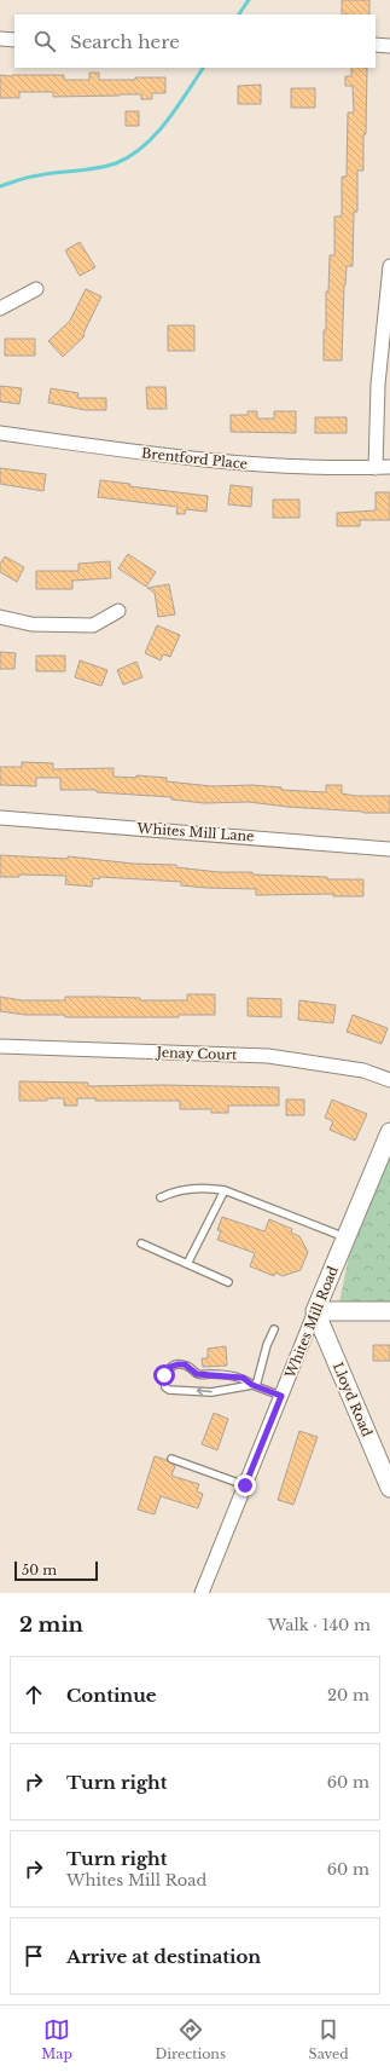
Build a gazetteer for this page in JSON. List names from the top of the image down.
{
  "streets": {
    "street": [
      "Brentford Place",
      "Whites Mill Lane",
      "Jenay Court",
      "Whites Mill Road",
      "Lloyd Road"
    ]
  },
  "crossings": [
    ["Whites Mill Road", "Lloyd Road"]
  ],
  "scale_bar": "50 m",
  "page": {
    "search": "Search here",
    "scale": "50 m",
    "heading": ["2 min", "Walk · 140 m"],
    "list": [
      ["Continue", "20 m"],
      ["Turn right", "60 m"],
      ["Turn right", "Whites Mill Road", "60 m"],
      "Arrive at destination"
    ],
    "nav": ["Map", "Directions", "Saved"]
  }
}
